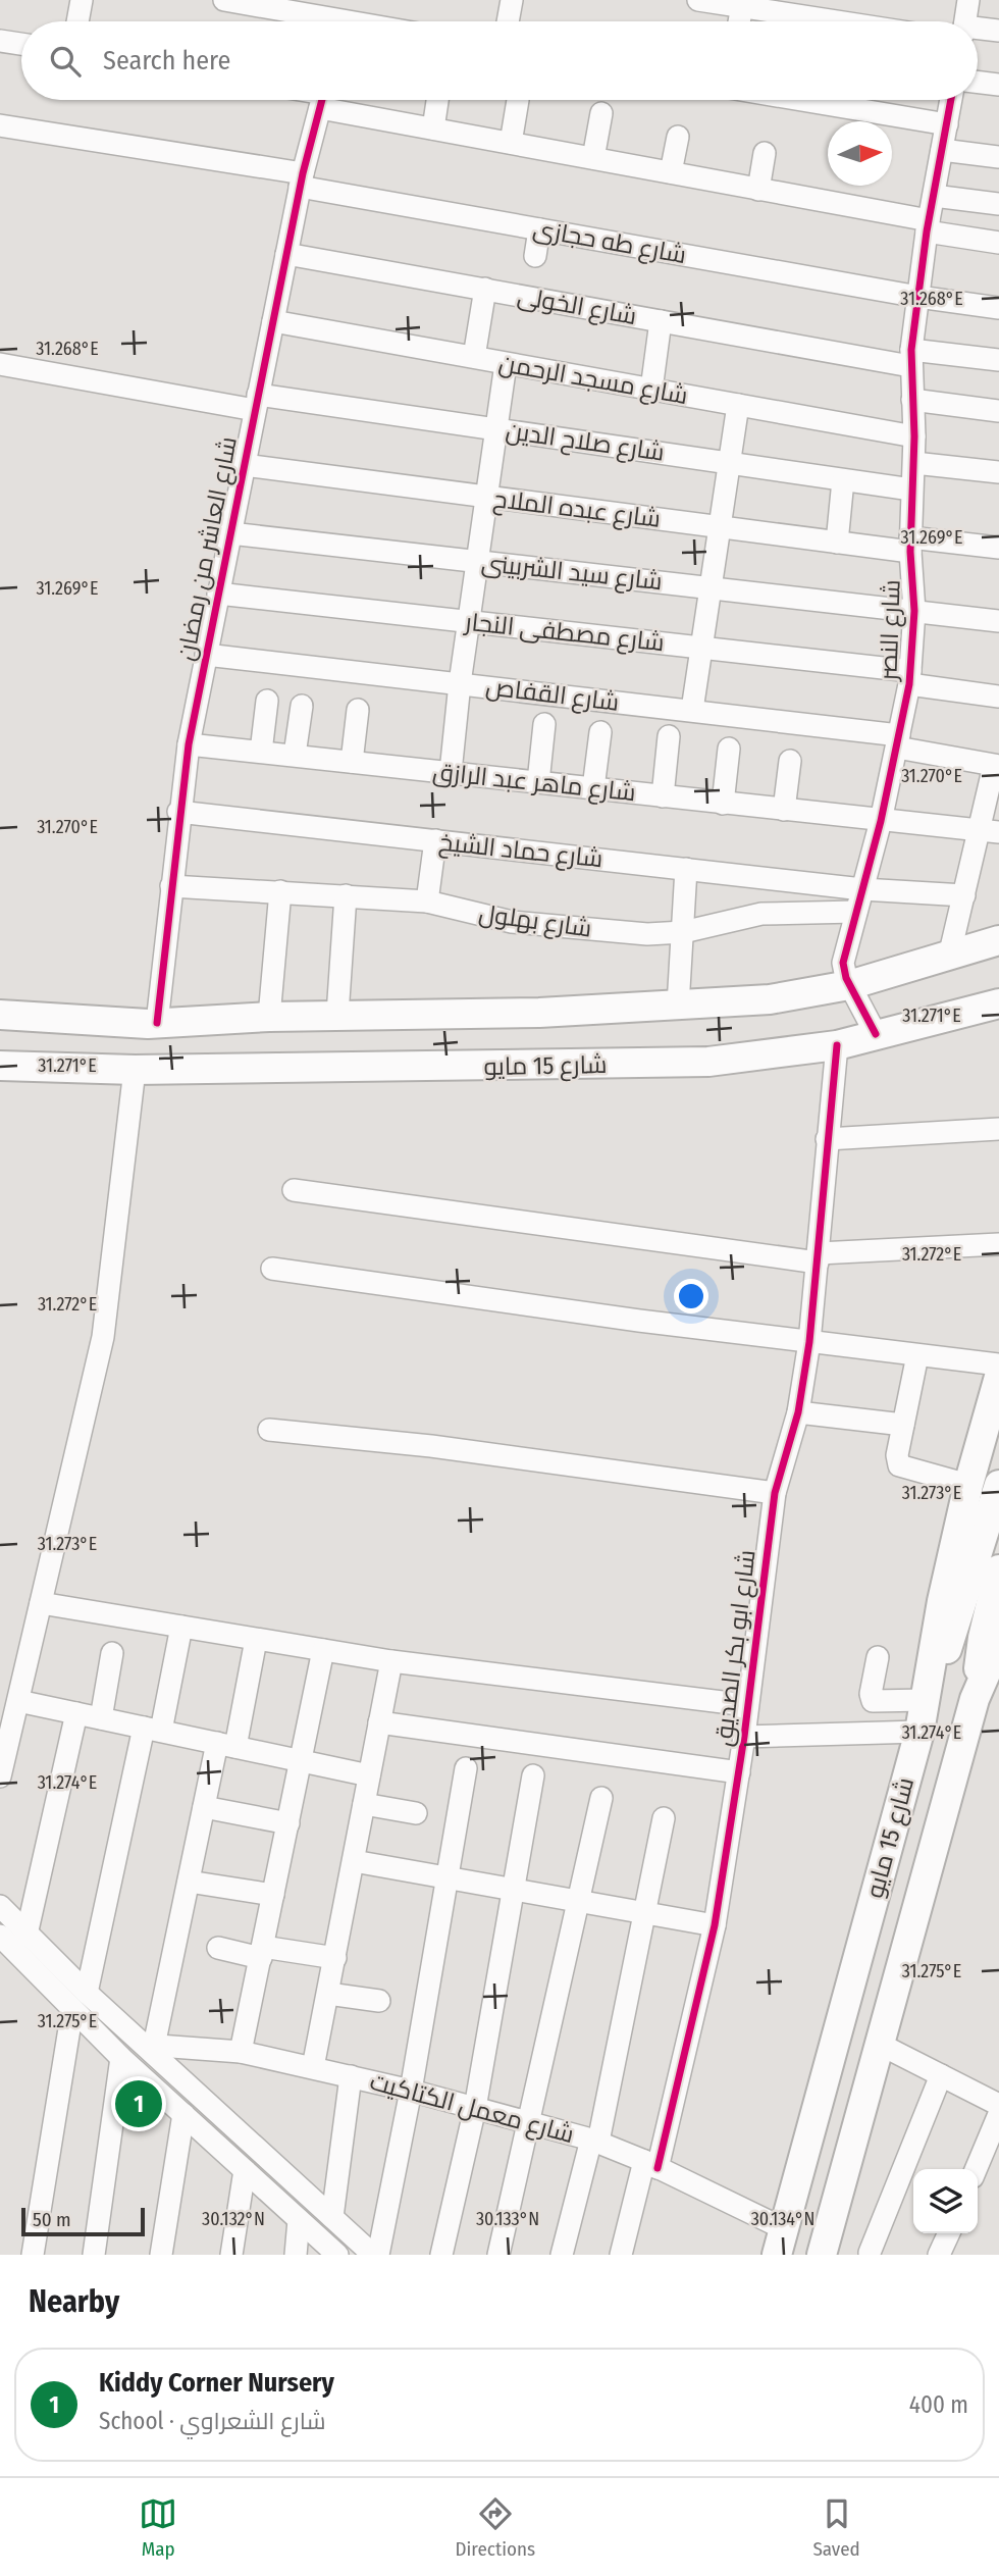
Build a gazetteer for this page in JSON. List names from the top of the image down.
{
  "streets": {
    "main road": ["شارع 15 مايو"],
    "street": [
      "شارع طه حجازى",
      "شارع الخولى",
      "شارع مسجد الرحمن",
      "شارع صلاح الدين",
      "شارع عبده الملاح",
      "شارع العاشر من رمضان",
      "شارع سيد الشربينى",
      "شارع النصر",
      "شارع مصطفى النجار",
      "شارع القفاص",
      "شارع ماهر عبد الرازق",
      "شارع حماد الشيخ",
      "شارع بهلول",
      "شارع ابو بكر الصديق",
      "شارع معمل الكتاكيت"
    ]
  },
  "crossings": [
    ["شارع طه حجازى", "شارع العاشر من رمضان"],
    ["شارع طه حجازى", "شارع النصر"],
    ["شارع الخولى", "شارع العاشر من رمضان"],
    ["شارع الخولى", "شارع النصر"],
    ["شارع مسجد الرحمن", "شارع العاشر من رمضان"],
    ["شارع مسجد الرحمن", "شارع النصر"],
    ["شارع صلاح الدين", "شارع العاشر من رمضان"],
    ["شارع صلاح الدين", "شارع النصر"],
    ["شارع عبده الملاح", "شارع العاشر من رمضان"],
    ["شارع عبده الملاح", "شارع النصر"],
    ["شارع العاشر من رمضان", "شارع سيد الشربينى"],
    ["شارع العاشر من رمضان", "شارع مصطفى النجار"],
    ["شارع العاشر من رمضان", "شارع القفاص"],
    ["شارع العاشر من رمضان", "شارع ماهر عبد الرازق"],
    ["شارع العاشر من رمضان", "شارع حماد الشيخ"],
    ["شارع العاشر من رمضان", "شارع بهلول"],
    ["شارع سيد الشربينى", "شارع النصر"],
    ["شارع النصر", "شارع مصطفى النجار"],
    ["شارع النصر", "شارع القفاص"],
    ["شارع النصر", "شارع ماهر عبد الرازق"],
    ["شارع النصر", "شارع حماد الشيخ"],
    ["شارع النصر", "شارع بهلول"],
    ["شارع النصر", "شارع 15 مايو"],
    ["شارع 15 مايو", "شارع ابو بكر الصديق"],
    ["شارع 15 مايو", "شارع معمل الكتاكيت"],
    ["شارع ابو بكر الصديق", "شارع معمل الكتاكيت"]
  ],
  "scale_bar": "50 m",
  "north": "right",
  "page": {
    "search": "Search here",
    "pins": "1",
    "scale": "50 m",
    "heading": "Nearby",
    "list": [
      {
        "mark": "1",
        "name": "Kiddy Corner Nursery",
        "note": "School · شارع الشعراوي",
        "value": "400 m"
      }
    ],
    "nav": ["Map", "Directions", "Saved"]
  },
  "coordinates": [
    "31.268°E",
    "31.269°E",
    "31.270°E",
    "31.271°E",
    "31.272°E",
    "31.273°E",
    "31.274°E",
    "31.275°E",
    "30.132°N",
    "30.133°N",
    "30.134°N"
  ]
}
